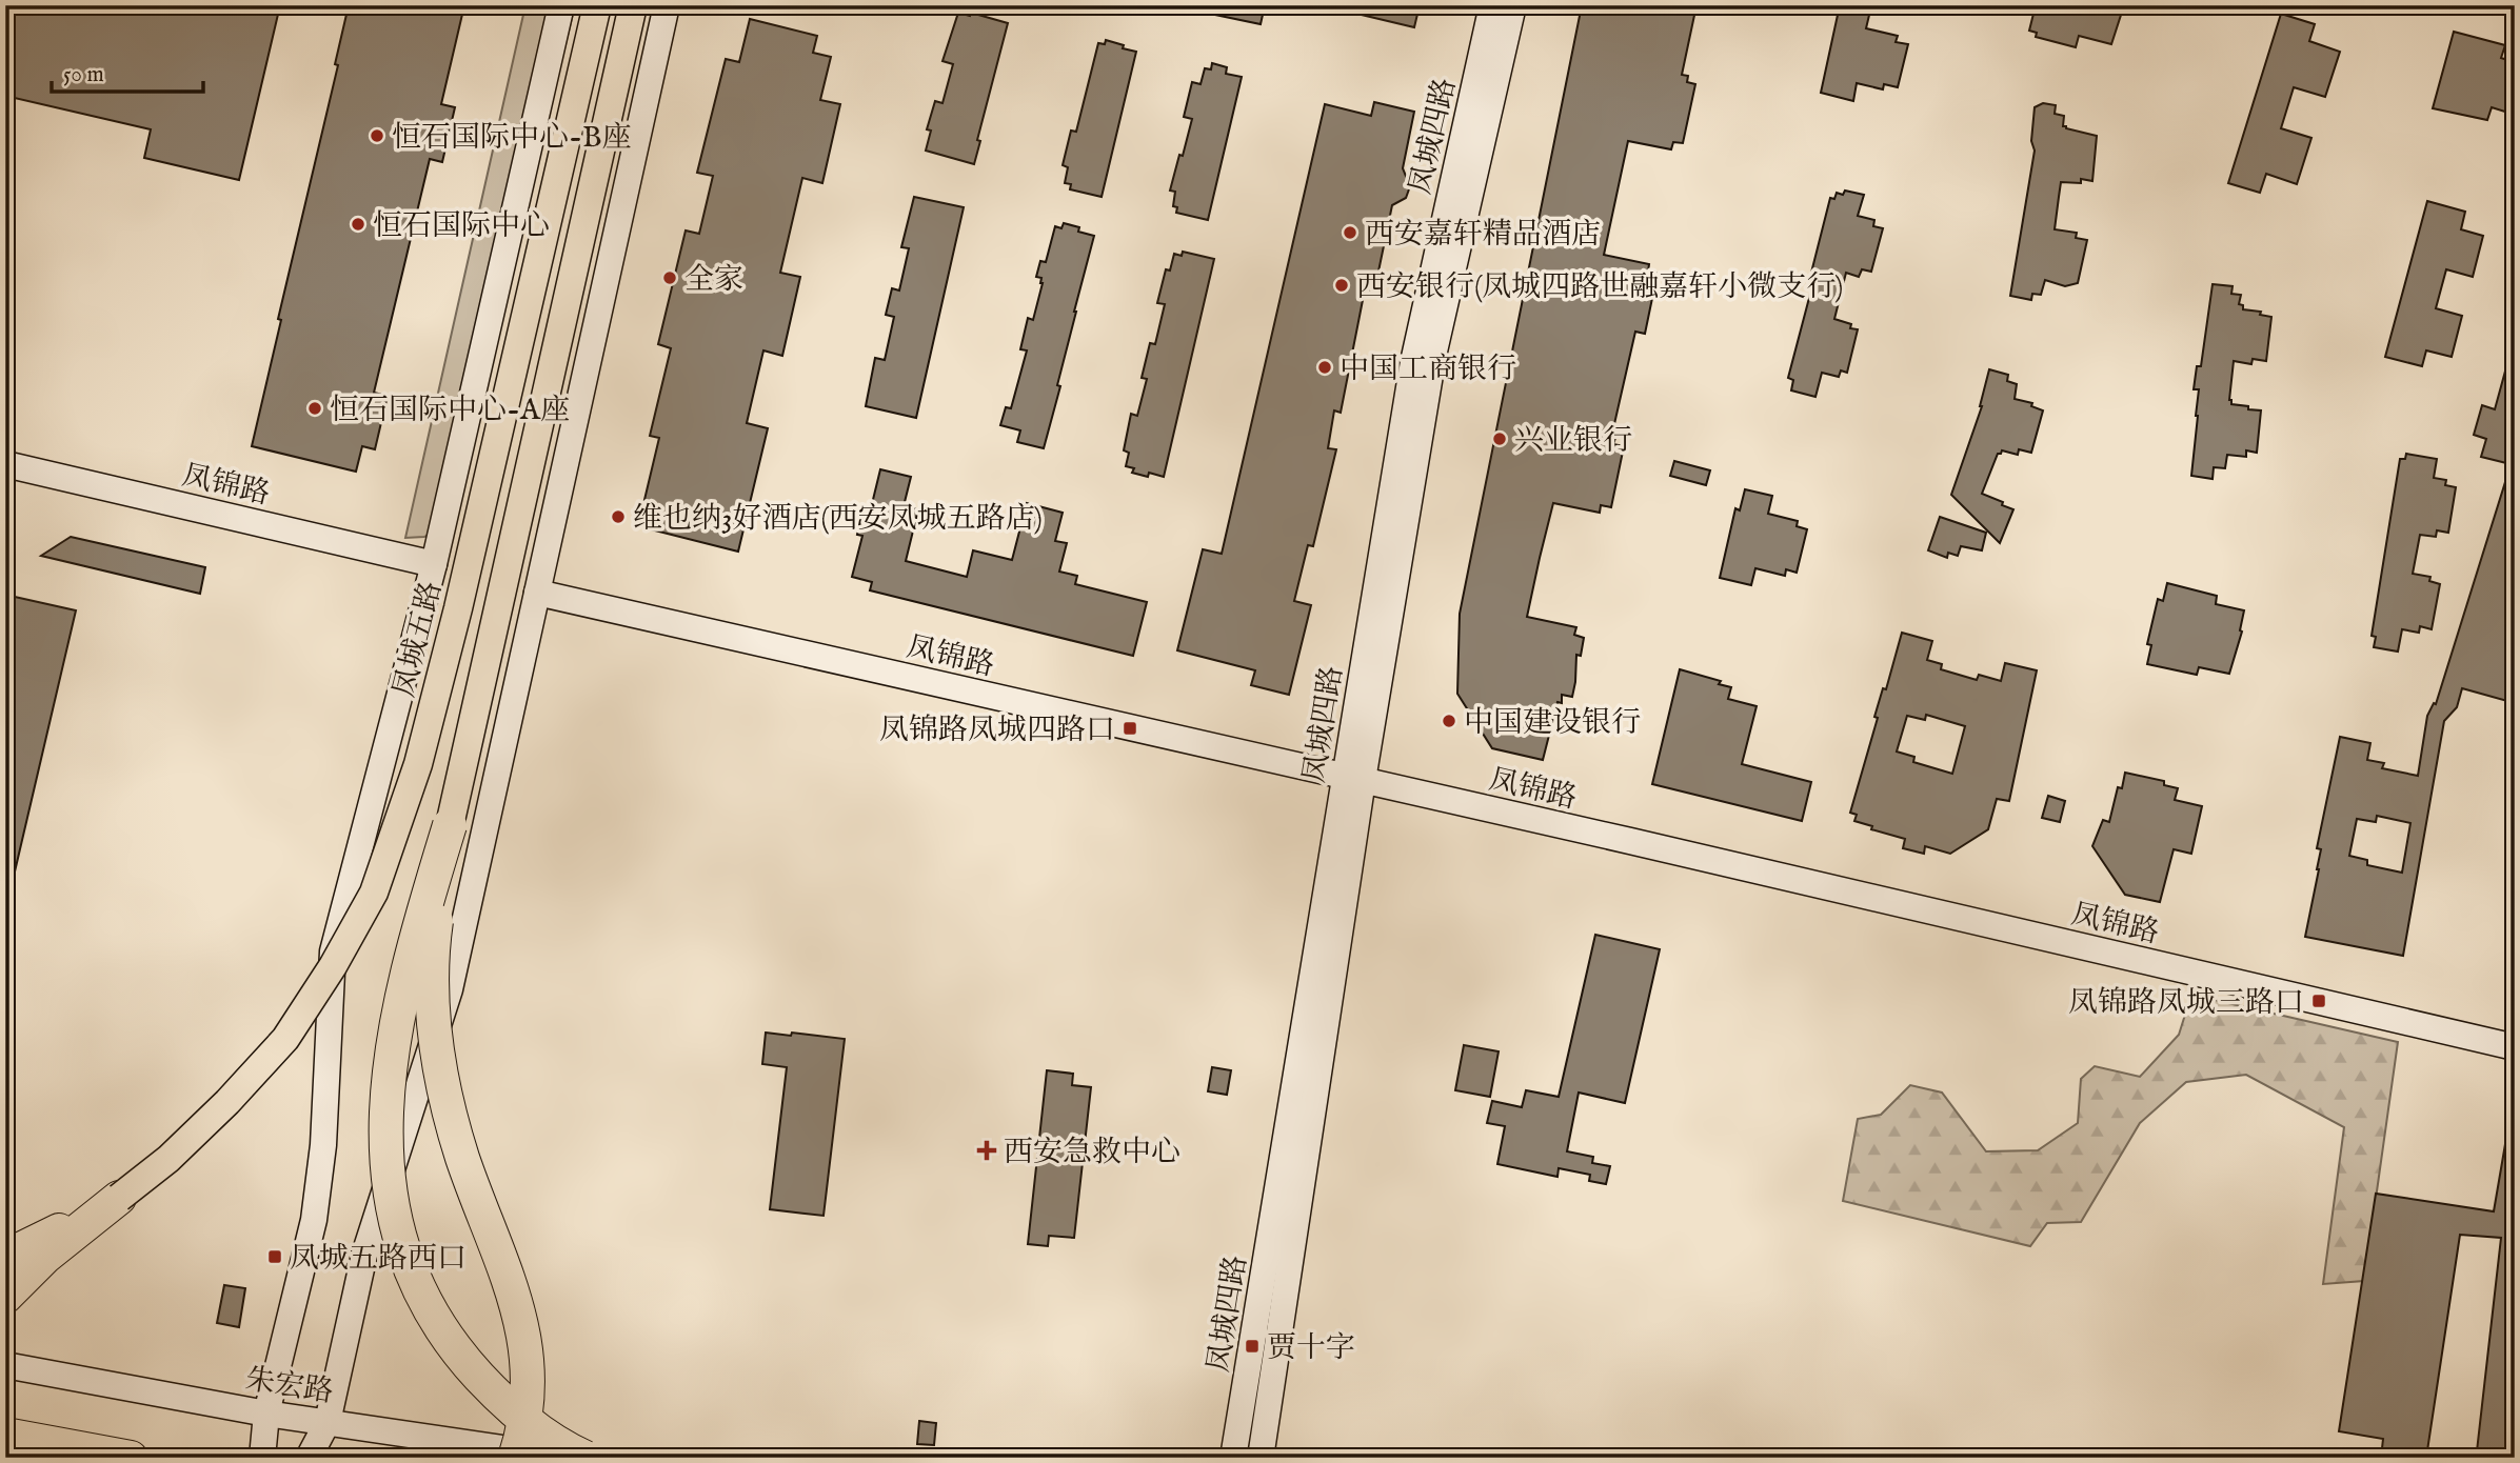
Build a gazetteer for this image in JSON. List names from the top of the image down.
{
  "streets": {
    "main road": ["凤城五路"],
    "street": ["凤城四路", "凤锦路", "朱宏路"]
  },
  "crossings": [
    ["凤城四路", "凤锦路"]
  ],
  "places": {
    "other": [
      "恒石国际中心-B座",
      "恒石国际中心",
      "西安嘉轩精品酒店",
      "全家",
      "西安银行(凤城四路世融嘉轩小微支行)",
      "中国工商银行",
      "恒石国际中心-A座",
      "兴业银行",
      "维也纳3好酒店(西安凤城五路店)",
      "中国建设银行"
    ],
    "transit": [
      "凤锦路凤城四路口",
      "凤锦路凤城三路口",
      "凤城五路西口",
      "贾十字"
    ],
    "health": ["西安急救中心"]
  },
  "scale_bar": "50 m"
}
